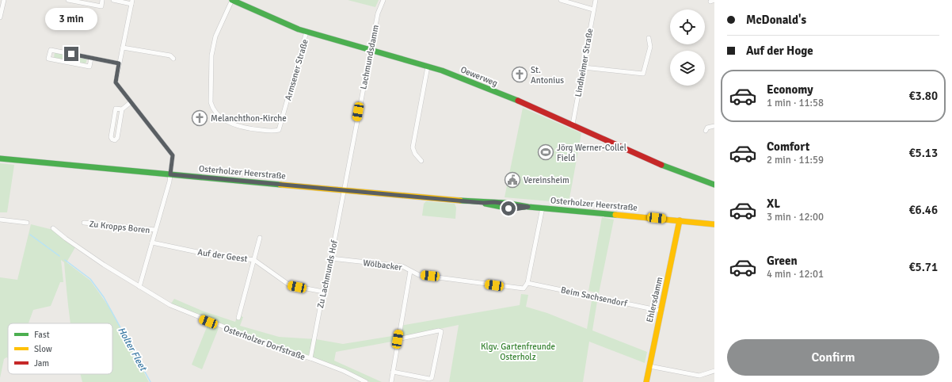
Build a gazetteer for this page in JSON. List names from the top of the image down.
{
  "streets": {
    "main road": ["Oewerweg", "Osterholzer Heerstraße", "Ehlersdamm"],
    "street": [
      "Lachmundsdamm",
      "Lindheimer Straße",
      "Armsener Straße",
      "Zu Kropps Boren",
      "Auf der Geest",
      "Wölbacker",
      "Zu Lachmunds Hof",
      "Beim Sachsendorf",
      "Osterholzer Dorfstraße"
    ]
  },
  "crossings": [
    ["Lachmundsdamm", "Oewerweg"],
    ["Lachmundsdamm", "Osterholzer Heerstraße"],
    ["Lachmundsdamm", "Zu Lachmunds Hof"],
    ["Lindheimer Straße", "Oewerweg"],
    ["Armsener Straße", "Oewerweg"],
    ["Osterholzer Heerstraße", "Zu Kropps Boren"],
    ["Osterholzer Heerstraße", "Zu Lachmunds Hof"],
    ["Osterholzer Heerstraße", "Ehlersdamm"],
    ["Zu Kropps Boren", "Auf der Geest"],
    ["Zu Kropps Boren", "Osterholzer Dorfstraße"],
    ["Auf der Geest", "Zu Lachmunds Hof"],
    ["Wölbacker", "Zu Lachmunds Hof"],
    ["Wölbacker", "Beim Sachsendorf"],
    ["Zu Lachmunds Hof", "Osterholzer Dorfstraße"],
    ["Beim Sachsendorf", "Ehlersdamm"]
  ],
  "water": ["Holter Fleet"],
  "parks": ["Klgv. Gartenfreunde Osterholz"],
  "places": {
    "church": ["St. Antonius", "Melanchthon-Kirche"],
    "sports": ["Jörg Werner-Collel Field"],
    "public building": ["Vereinsheim"]
  },
  "legend": ["Fast", "Slow", "Jam"],
  "page": {
    "banner": ["McDonald's", "Auf der Hoge"],
    "bubble": "3 min",
    "list": [
      {
        "name": "Economy",
        "note": "1 min · 11:58",
        "value": "€3.80"
      },
      {
        "name": "Comfort",
        "note": "2 min · 11:59",
        "value": "€5.13"
      },
      {
        "name": "XL",
        "note": "3 min · 12:00",
        "value": "€6.46"
      },
      {
        "name": "Green",
        "note": "4 min · 12:01",
        "value": "€5.71"
      }
    ],
    "buttons": "Confirm"
  }
}
